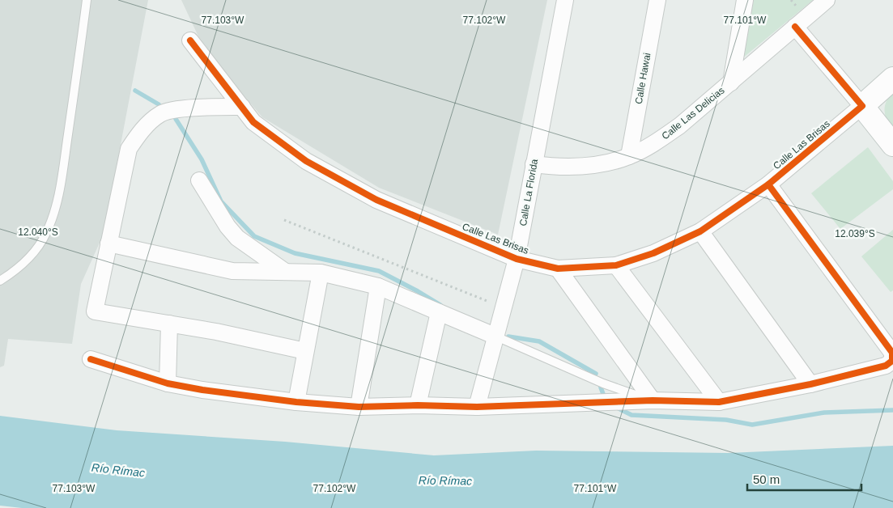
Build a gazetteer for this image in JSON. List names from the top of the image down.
{
  "streets": {
    "main road": ["Calle Las Brisas"],
    "street": ["Calle Hawai", "Calle Las Delicias", "Calle La Florida"]
  },
  "crossings": [
    ["Calle Hawai", "Calle Las Delicias"],
    ["Calle Las Delicias", "Calle La Florida"],
    ["Calle Las Brisas", "Calle La Florida"]
  ],
  "water": ["Río Rímac"],
  "scale_bar": "50 m",
  "coordinates": [
    "77.103°W",
    "77.102°W",
    "77.101°W",
    "12.040°S",
    "12.039°S"
  ]
}
